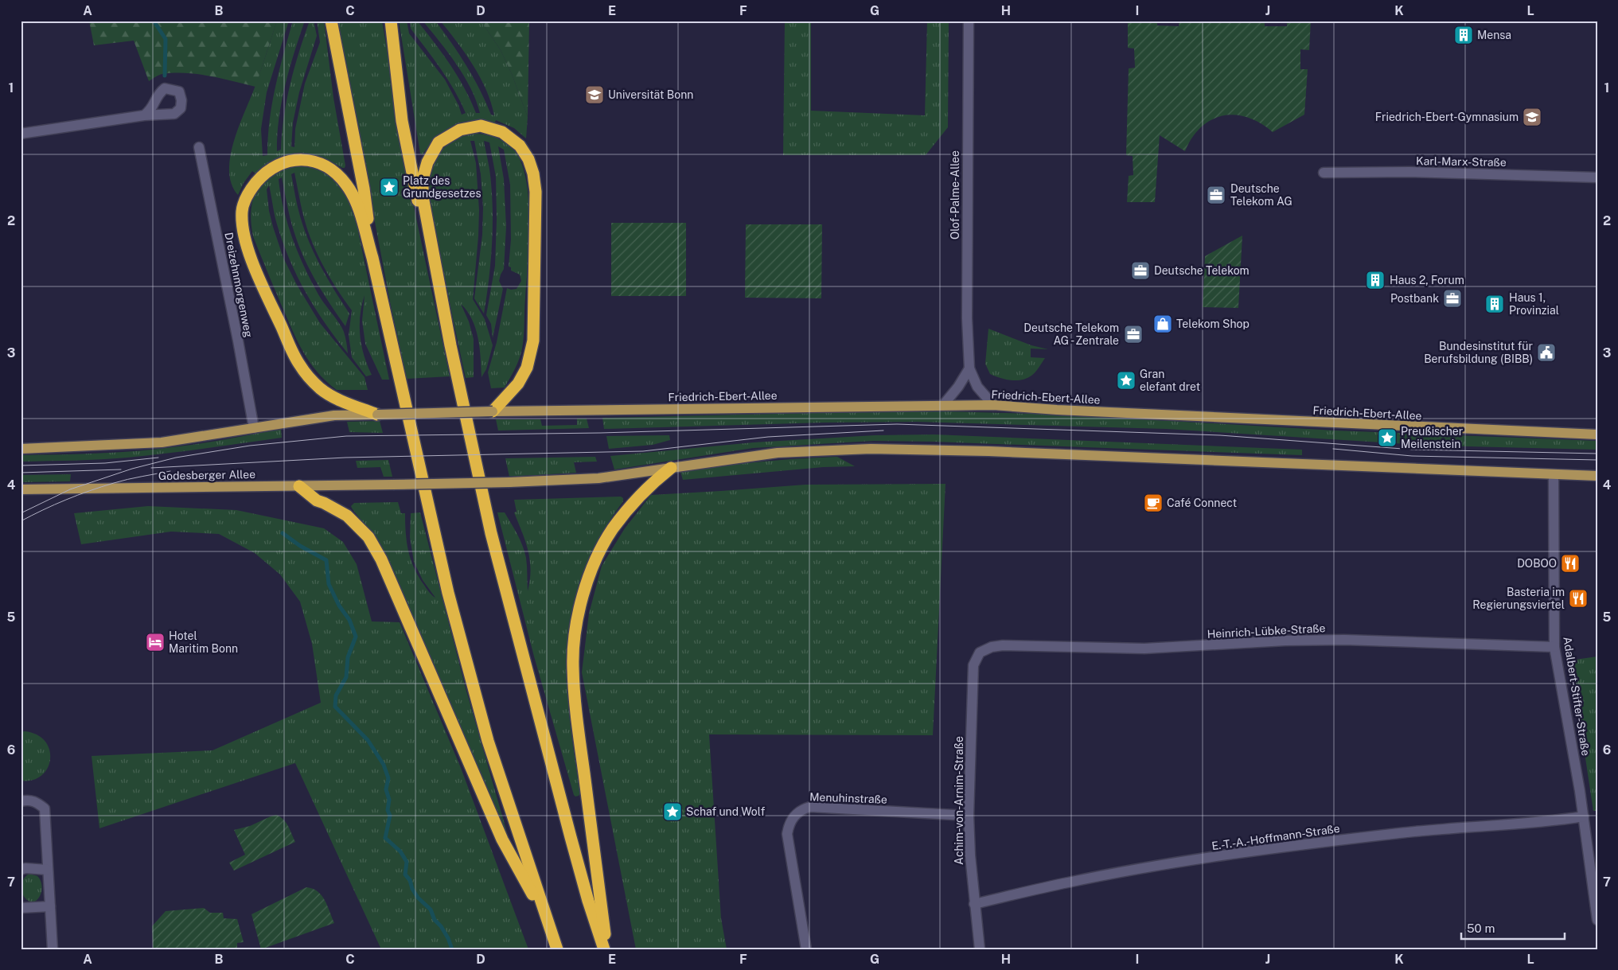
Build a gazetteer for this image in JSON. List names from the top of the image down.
{
  "streets": {
    "main road": ["Friedrich-Ebert-Allee", "Godesberger Allee"],
    "street": [
      "Karl-Marx-Straße",
      "Olof-Palme-Allee",
      "Dreizehnmorgenweg",
      "Heinrich-Lübke-Straße",
      "Adalbert-Stifter-Straße",
      "Menuhinstraße",
      "Achim-von-Arnim-Straße",
      "E.-T.-A.-Hoffmann-Straße"
    ]
  },
  "crossings": [
    ["Olof-Palme-Allee", "Friedrich-Ebert-Allee"],
    ["Heinrich-Lübke-Straße", "Adalbert-Stifter-Straße"],
    ["Heinrich-Lübke-Straße", "Achim-von-Arnim-Straße"],
    ["Adalbert-Stifter-Straße", "E.-T.-A.-Hoffmann-Straße"],
    ["Menuhinstraße", "Achim-von-Arnim-Straße"],
    ["Achim-von-Arnim-Straße", "E.-T.-A.-Hoffmann-Straße"]
  ],
  "places": {
    "building": ["Mensa", "Haus 2, Forum", "Haus 1, Provinzial"],
    "school or university": ["Universität Bonn", "Friedrich-Ebert-Gymnasium"],
    "place": [
      "Platz des Grundgesetzes",
      "Gran elefant dret",
      "Preußischer Meilenstein",
      "Schaf und Wolf"
    ],
    "office": [
      "Deutsche Telekom AG",
      "Deutsche Telekom",
      "Postbank",
      "Deutsche Telekom AG - Zentrale"
    ],
    "shop": ["Telekom Shop"],
    "public building": ["Bundesinstitut für Berufsbildung (BIBB)"],
    "cafe": ["Café Connect"],
    "restaurant": ["DOBOO", "Basteria im Regierungsviertel"],
    "hotel": ["Hotel Maritim Bonn"]
  },
  "scale_bar": "50 m",
  "grid": {
    "columns": [
      "A",
      "B",
      "C",
      "D",
      "E",
      "F",
      "G",
      "H",
      "I",
      "J",
      "K",
      "L"
    ],
    "rows": [
      "1",
      "2",
      "3",
      "4",
      "5",
      "6",
      "7"
    ]
  }
}
